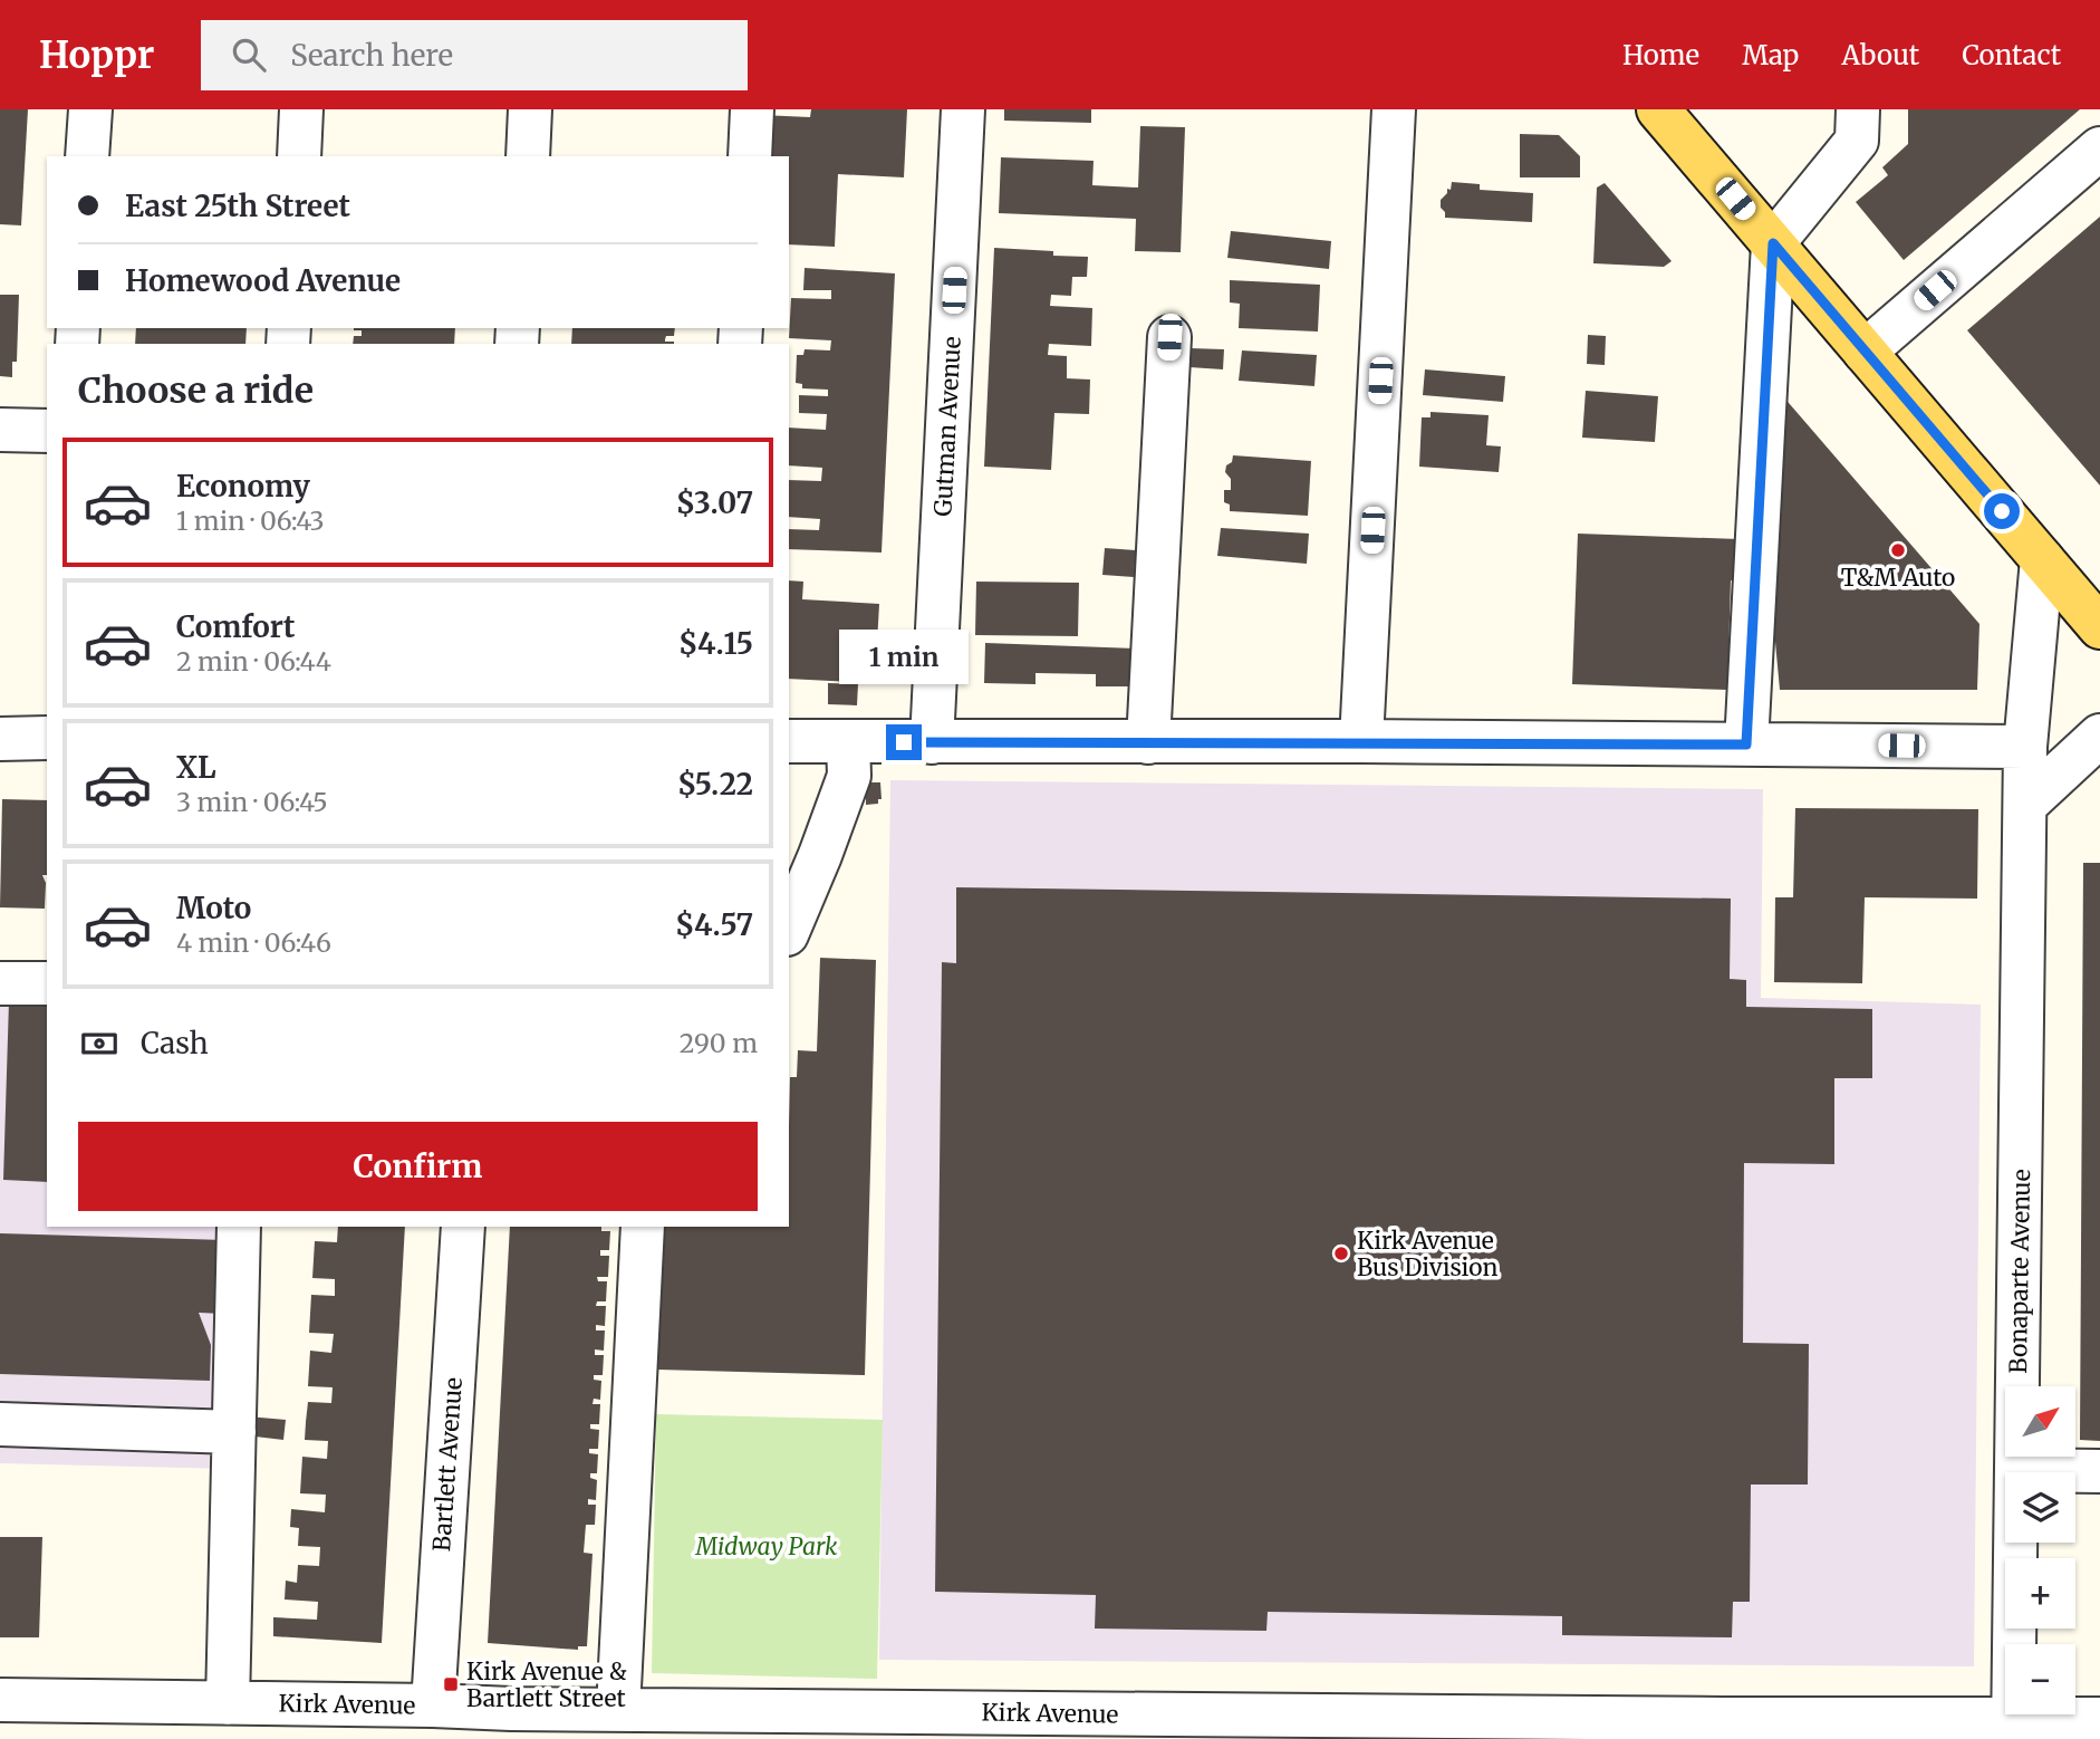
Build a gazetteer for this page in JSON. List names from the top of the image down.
{
  "streets": {
    "street": [
      "Gutman Avenue",
      "Bonaparte Avenue",
      "Bartlett Avenue",
      "Kirk Avenue"
    ]
  },
  "crossings": [
    ["Bonaparte Avenue", "Kirk Avenue"],
    ["Bartlett Avenue", "Kirk Avenue"]
  ],
  "parks": ["Midway Park"],
  "places": {
    "other": ["T&M Auto", "Kirk Avenue Bus Division"],
    "transit": ["Kirk Avenue & Bartlett Street"]
  },
  "north": "top right",
  "page": {
    "header": "Hoppr",
    "search": "Search here",
    "nav": [
      "Home",
      "Map",
      "About",
      "Contact"
    ],
    "banner": ["East 25th Street", "Homewood Avenue"],
    "heading": "Choose a ride",
    "list": [
      {
        "name": "Economy",
        "note": "1 min · 06:43",
        "value": "$3.07"
      },
      {
        "name": "Comfort",
        "note": "2 min · 06:44",
        "value": "$4.15"
      },
      {
        "name": "XL",
        "note": "3 min · 06:45",
        "value": "$5.22"
      },
      {
        "name": "Moto",
        "note": "4 min · 06:46",
        "value": "$4.57"
      }
    ],
    "bubble": "1 min",
    "pay": ["Cash", "290 m"],
    "buttons": "Confirm",
    "map_buttons": ["+", "−"]
  }
}
